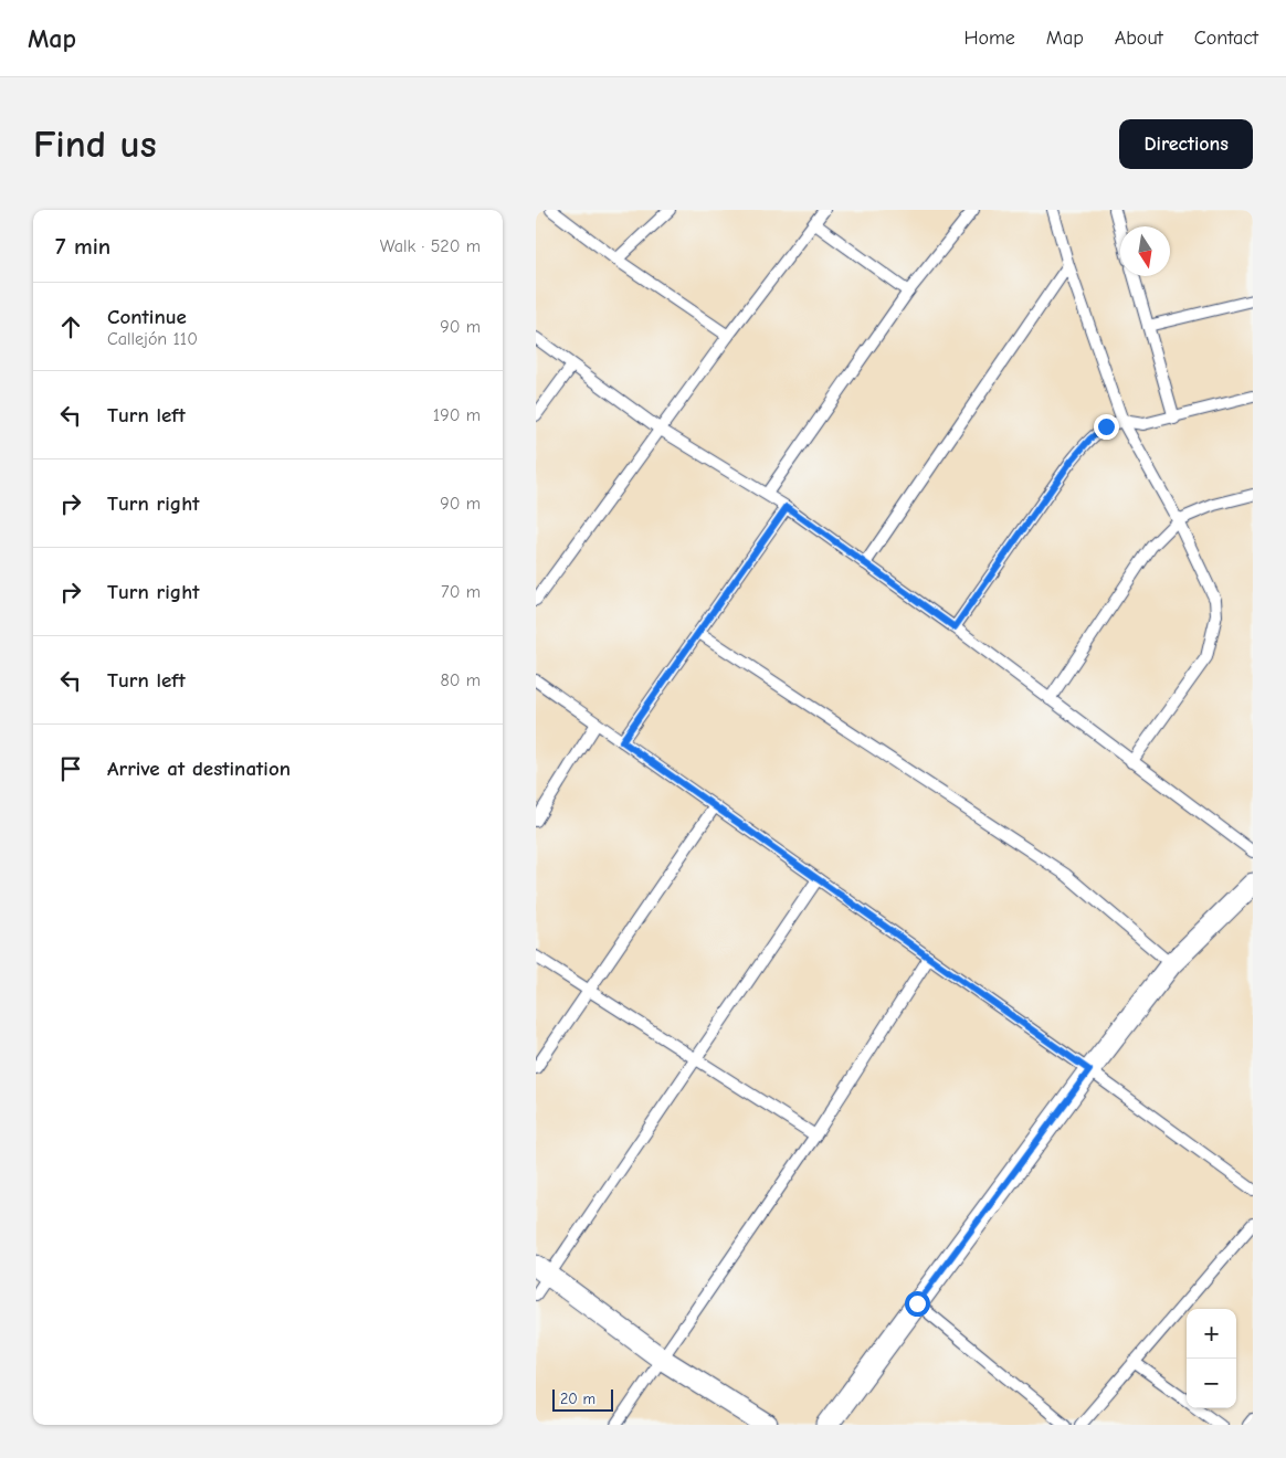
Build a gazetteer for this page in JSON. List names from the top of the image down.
{
  "scale_bar": "20 m",
  "north": "bottom",
  "page": {
    "header": "Map",
    "nav": [
      "Home",
      "Map",
      "About",
      "Contact"
    ],
    "buttons": "Directions",
    "title": "Find us",
    "heading": ["7 min", "Walk · 520 m"],
    "list": [
      ["Continue", "Callejón 110", "90 m"],
      ["Turn left", "190 m"],
      ["Turn right", "90 m"],
      ["Turn right", "70 m"],
      ["Turn left", "80 m"],
      "Arrive at destination"
    ],
    "map_buttons": ["+", "−"],
    "scale": "20 m"
  }
}
